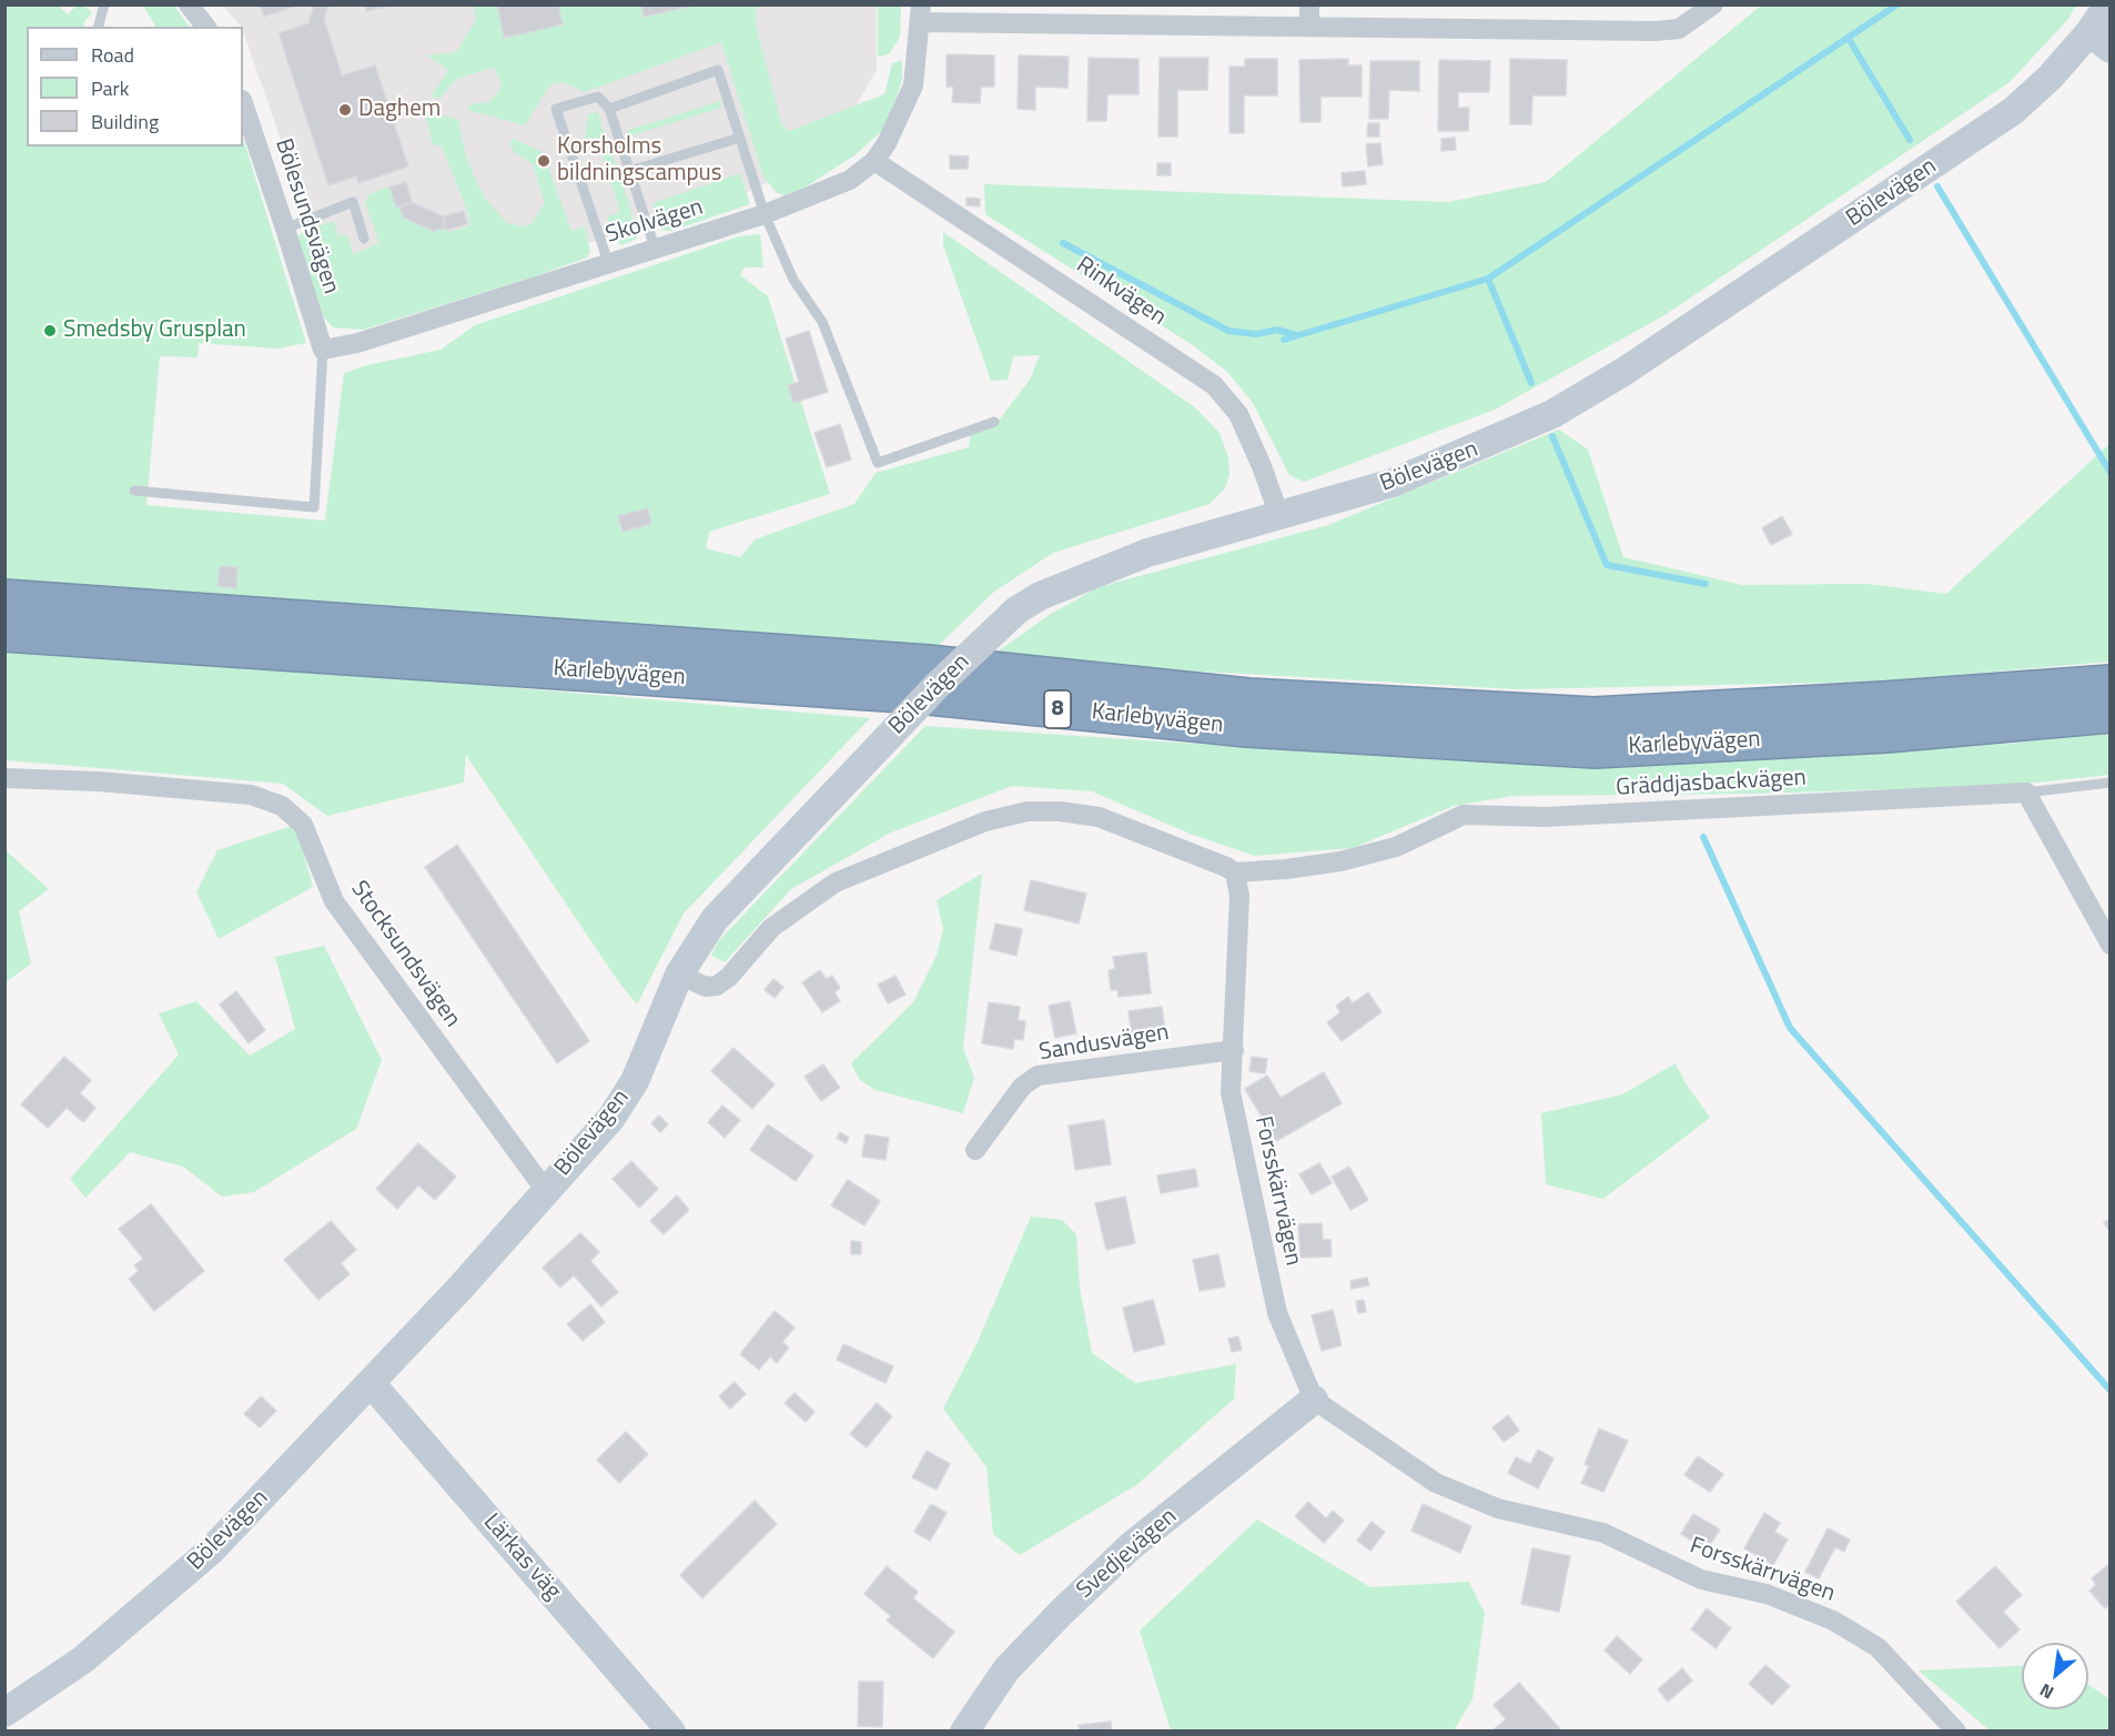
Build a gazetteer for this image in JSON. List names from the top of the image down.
{
  "streets": {
    "highway": ["Karlebyvägen", "8"],
    "main road": ["Bölevägen", "Svedjevägen", "Lärkas väg"],
    "street": [
      "Bölesundsvägen",
      "Skolvägen",
      "Rinkvägen",
      "Gräddjasbackvägen",
      "Stocksundsvägen",
      "Sandusvägen",
      "Forsskärrvägen"
    ]
  },
  "crossings": [
    ["Bölevägen", "Rinkvägen"],
    ["Bölevägen", "Stocksundsvägen"],
    ["Bölevägen", "Lärkas väg"],
    ["Bölesundsvägen", "Skolvägen"],
    ["Skolvägen", "Rinkvägen"],
    ["Gräddjasbackvägen", "Forsskärrvägen"],
    ["Sandusvägen", "Forsskärrvägen"],
    ["Forsskärrvägen", "Svedjevägen"]
  ],
  "places": ["Daghem", "Korsholms bildningscampus", "Smedsby Grusplan"],
  "legend": ["Road", "Park", "Building"],
  "north": "bottom left"
}
